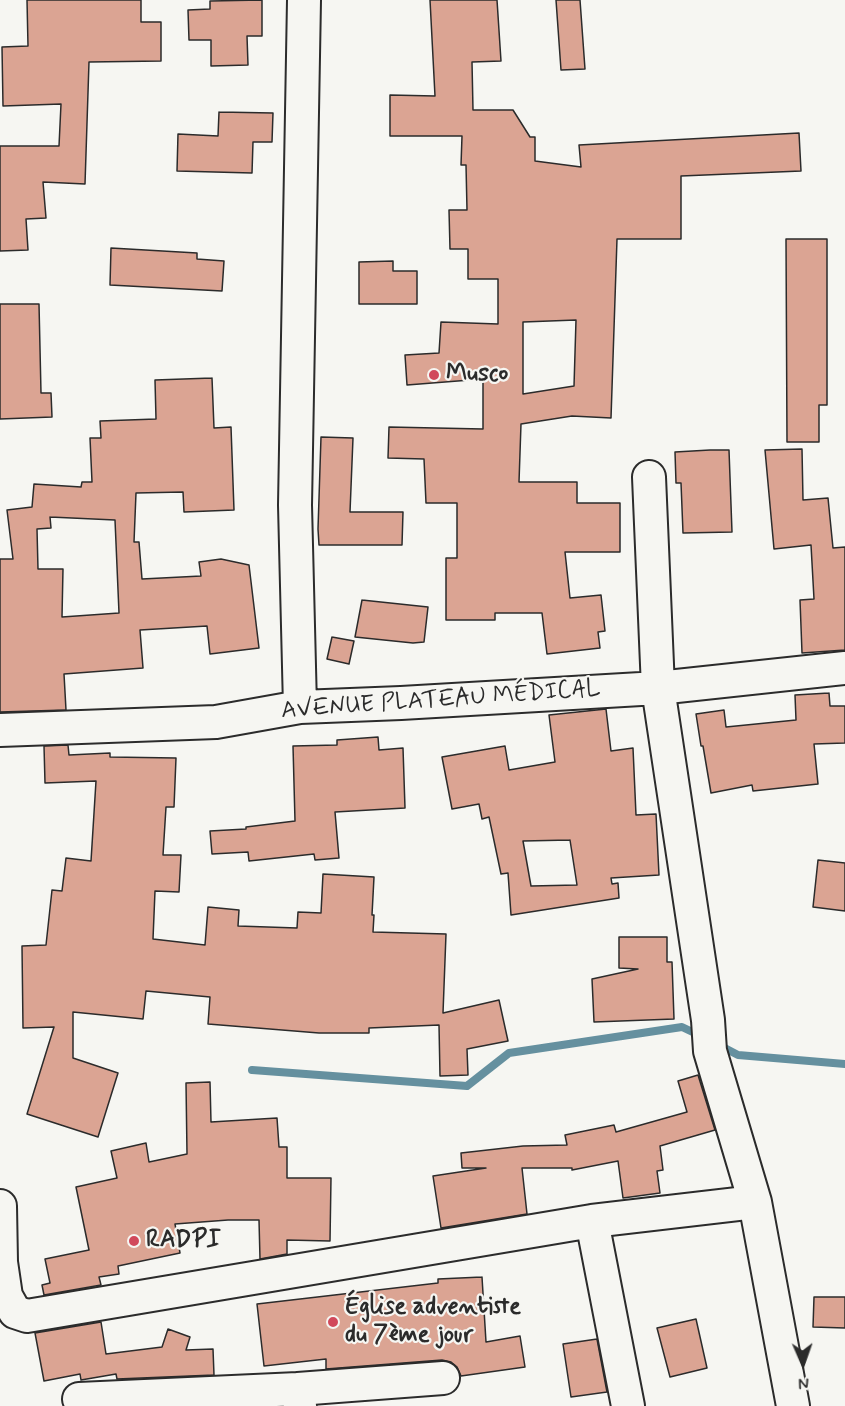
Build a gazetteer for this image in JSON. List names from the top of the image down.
{
  "streets": {
    "street": ["AVENUE PLATEAU MÉDICAL"]
  },
  "places": ["Musco", "RADPI", "Église adventiste du 7ème jour"],
  "north": "bottom"
}
